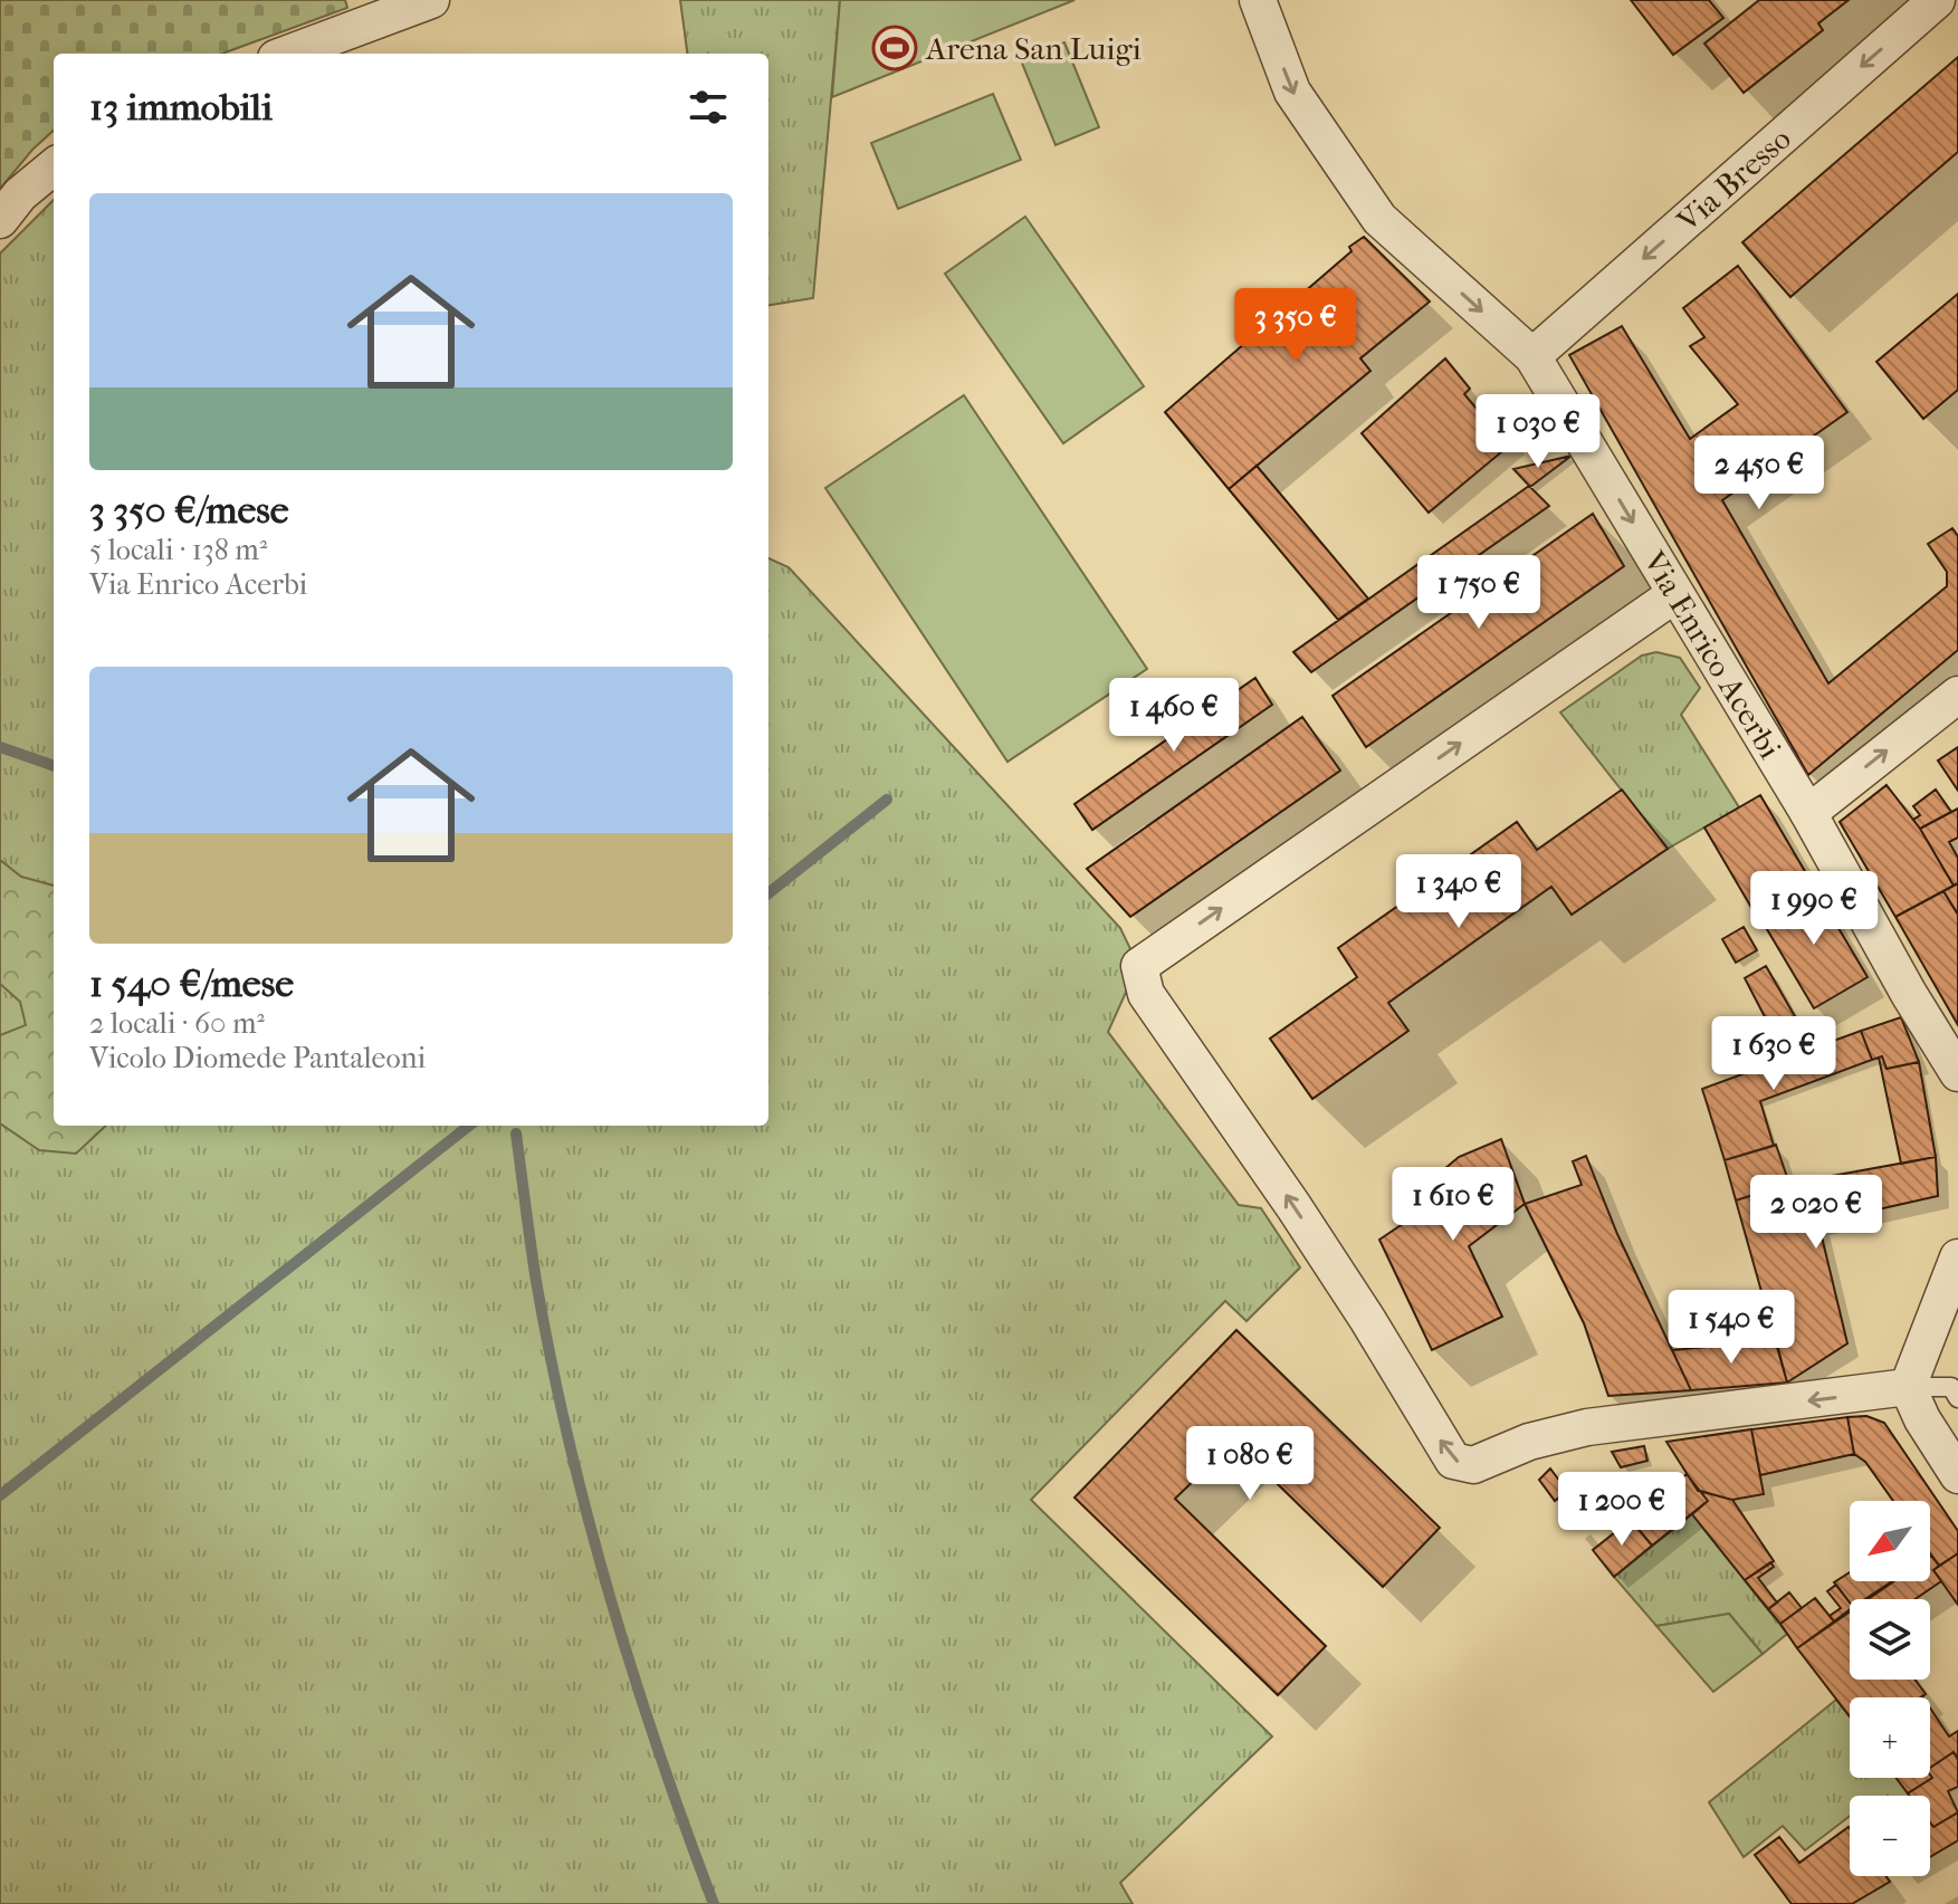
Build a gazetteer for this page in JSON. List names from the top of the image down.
{
  "streets": {
    "street": ["Via Bresso", "Via Enrico Acerbi"]
  },
  "crossings": [
    ["Via Bresso", "Via Enrico Acerbi"]
  ],
  "one_way": ["Via Bresso", "Via Enrico Acerbi"],
  "places": {
    "sports": ["Arena San Luigi"]
  },
  "north": "bottom left",
  "page": {
    "heading": "13 immobili",
    "list": [
      {
        "name": "3 350 €/mese",
        "note": "5 locali · 138 m² · Via Enrico Acerbi"
      },
      {
        "name": "1 540 €/mese",
        "note": "2 locali · 60 m² · Vicolo Diomede Pantaleoni"
      }
    ],
    "price": [
      "3 350 €",
      "1 030 €",
      "2 450 €",
      "1 750 €",
      "1 460 €",
      "1 340 €",
      "1 990 €",
      "1 630 €",
      "1 610 €",
      "2 020 €",
      "1 540 €",
      "1 080 €",
      "1 200 €"
    ],
    "map_buttons": ["+", "−"]
  }
}
